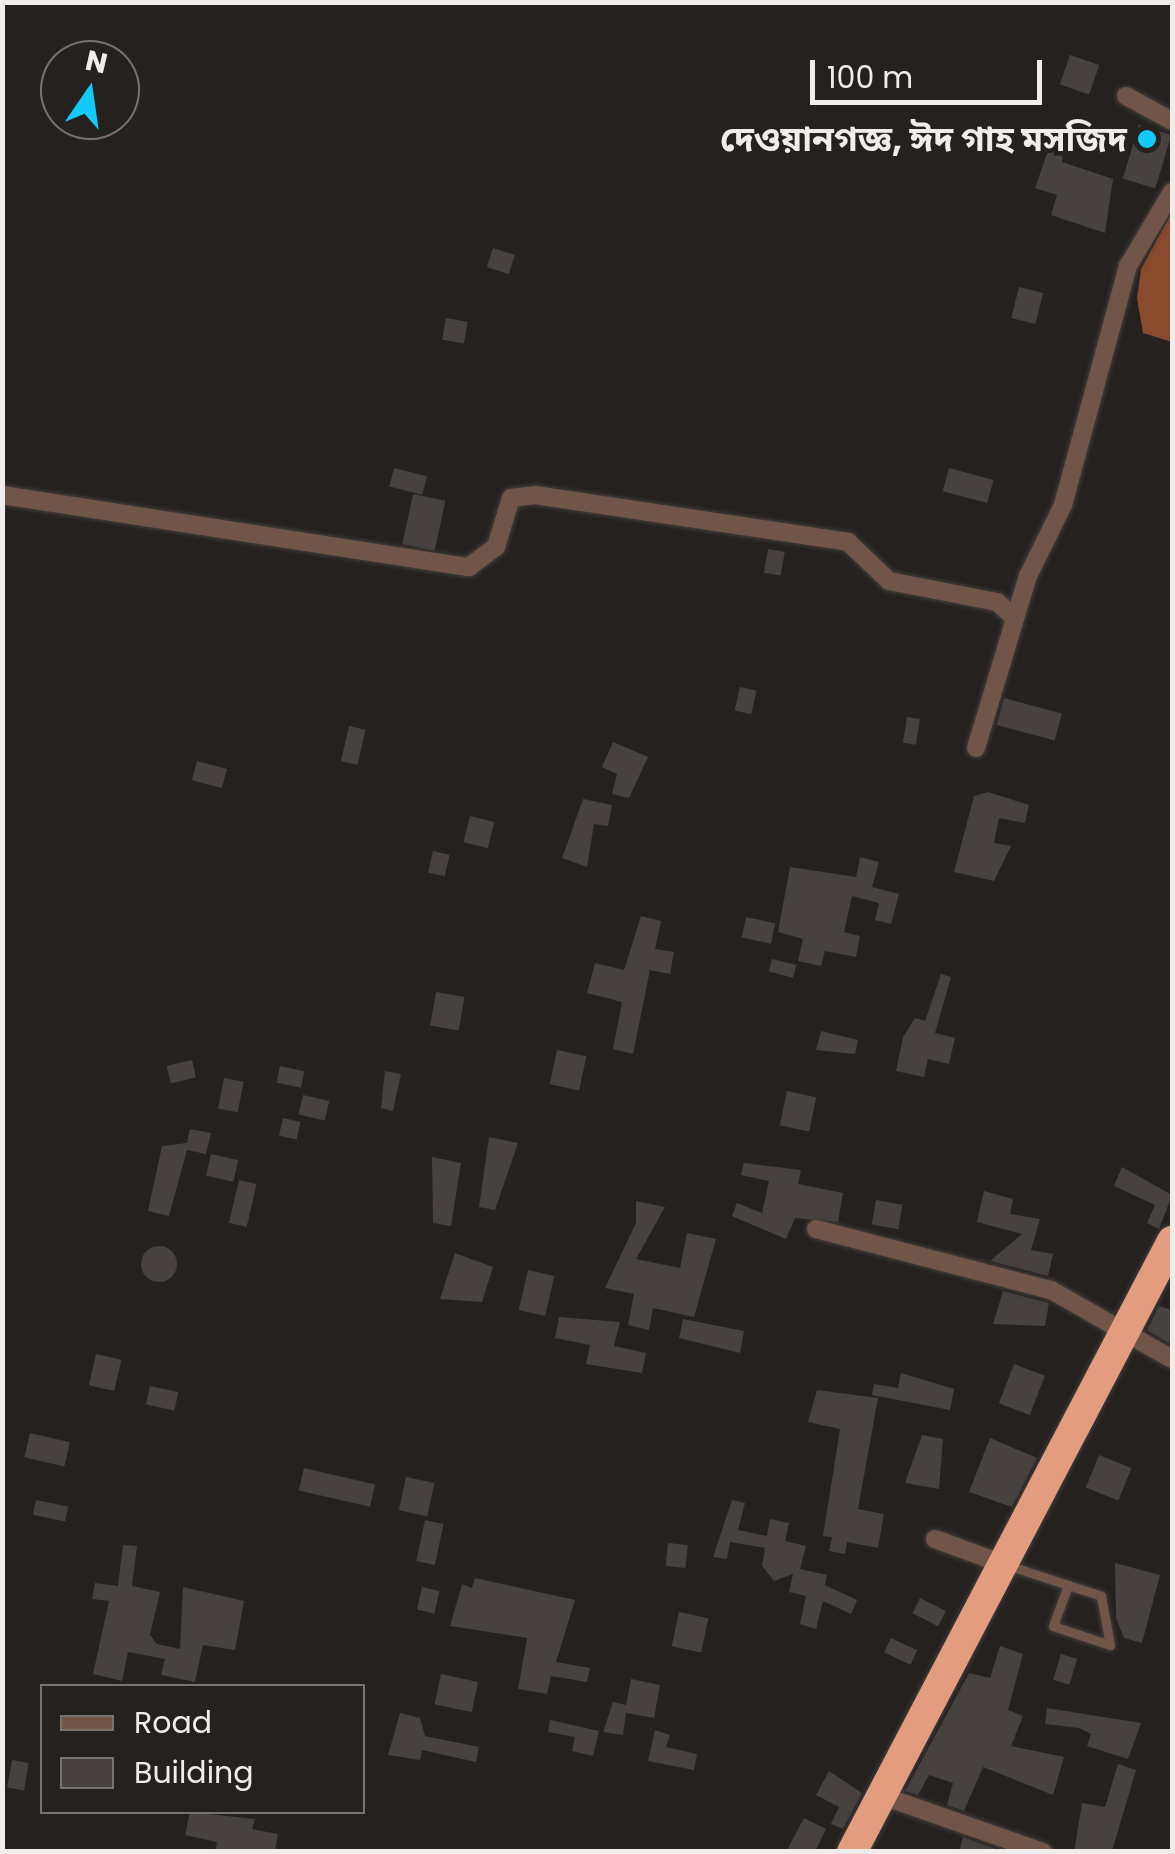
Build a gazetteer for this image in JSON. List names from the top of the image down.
{
  "places": ["দেওয়ানগজ্ঞ, ঈদ গাহ মসজিদ"],
  "legend": ["Road", "Building"],
  "scale_bar": "100 m",
  "north": "top"
}
